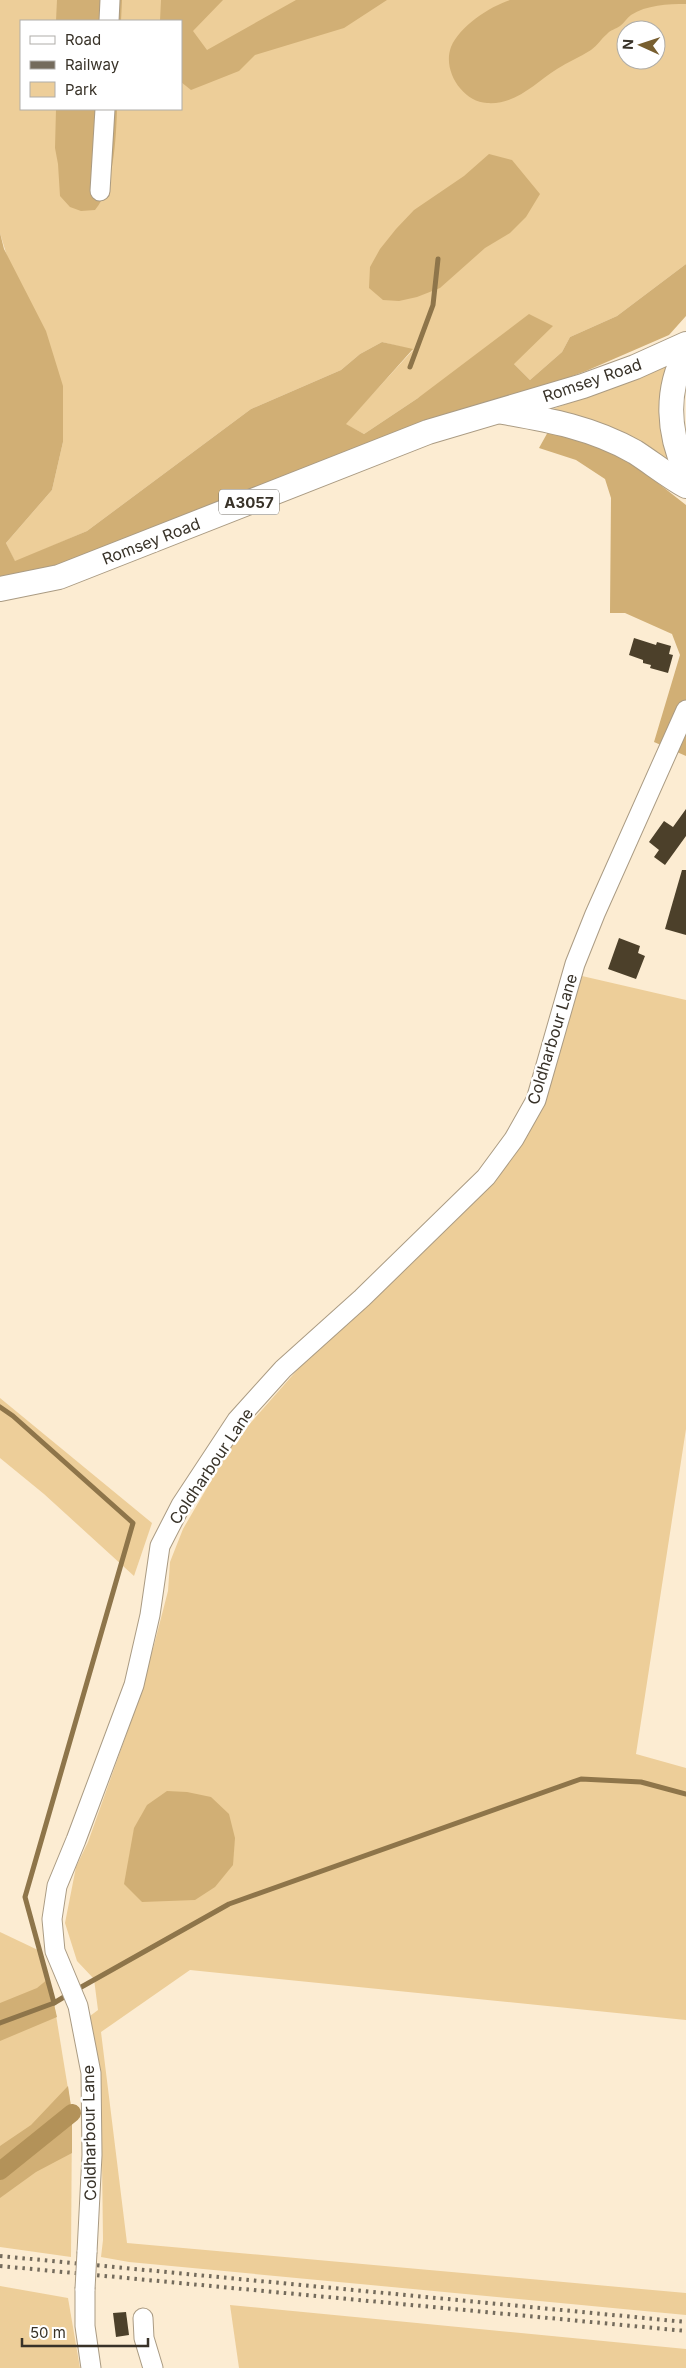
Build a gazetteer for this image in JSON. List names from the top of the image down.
{
  "streets": {
    "main road": ["Romsey Road", "A3057"],
    "street": ["Coldharbour Lane"]
  },
  "legend": ["Road", "Railway", "Park"],
  "scale_bar": "50 m",
  "north": "left"
}
